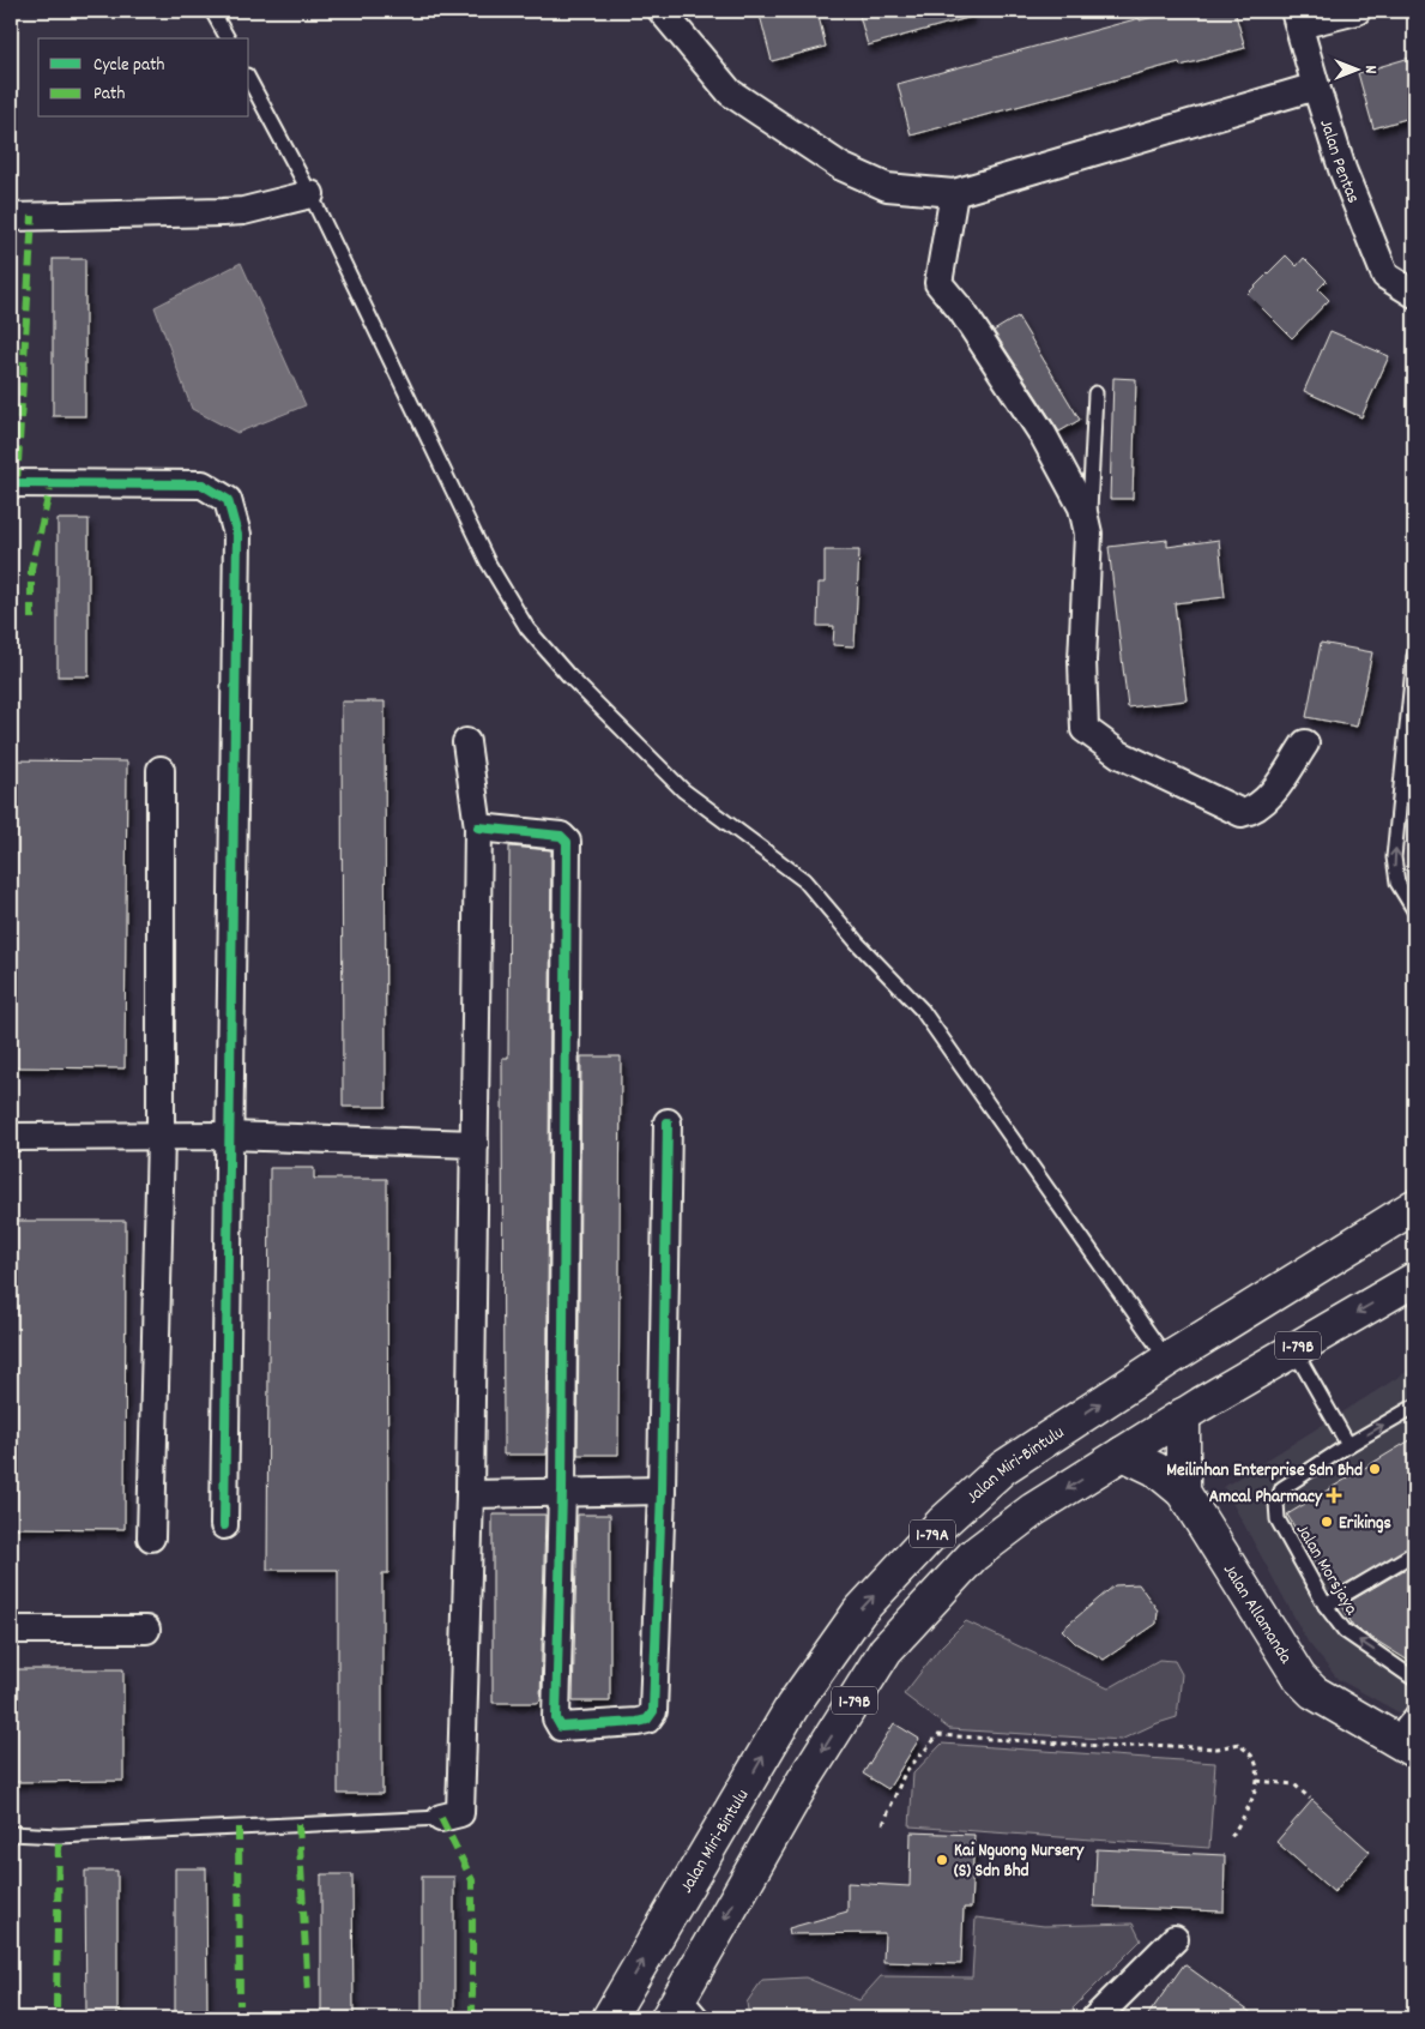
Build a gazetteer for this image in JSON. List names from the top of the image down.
{
  "streets": {
    "main road": [
      "1-79B",
      "Jalan Miri-Bintulu",
      "1-79A",
      "Jalan Allamanda"
    ],
    "street": ["Jalan Pentas"],
    "lane": ["Jalan Morsjaya"]
  },
  "crossings": [
    ["1-79B", "Jalan Allamanda"]
  ],
  "places": {
    "other": ["Meilinhan Enterprise Sdn Bhd", "Erikings", "Kai Nguong Nursery (S) Sdn Bhd"],
    "health": ["Amcal Pharmacy"]
  },
  "legend": ["Cycle path", "Path"],
  "north": "right"
}
